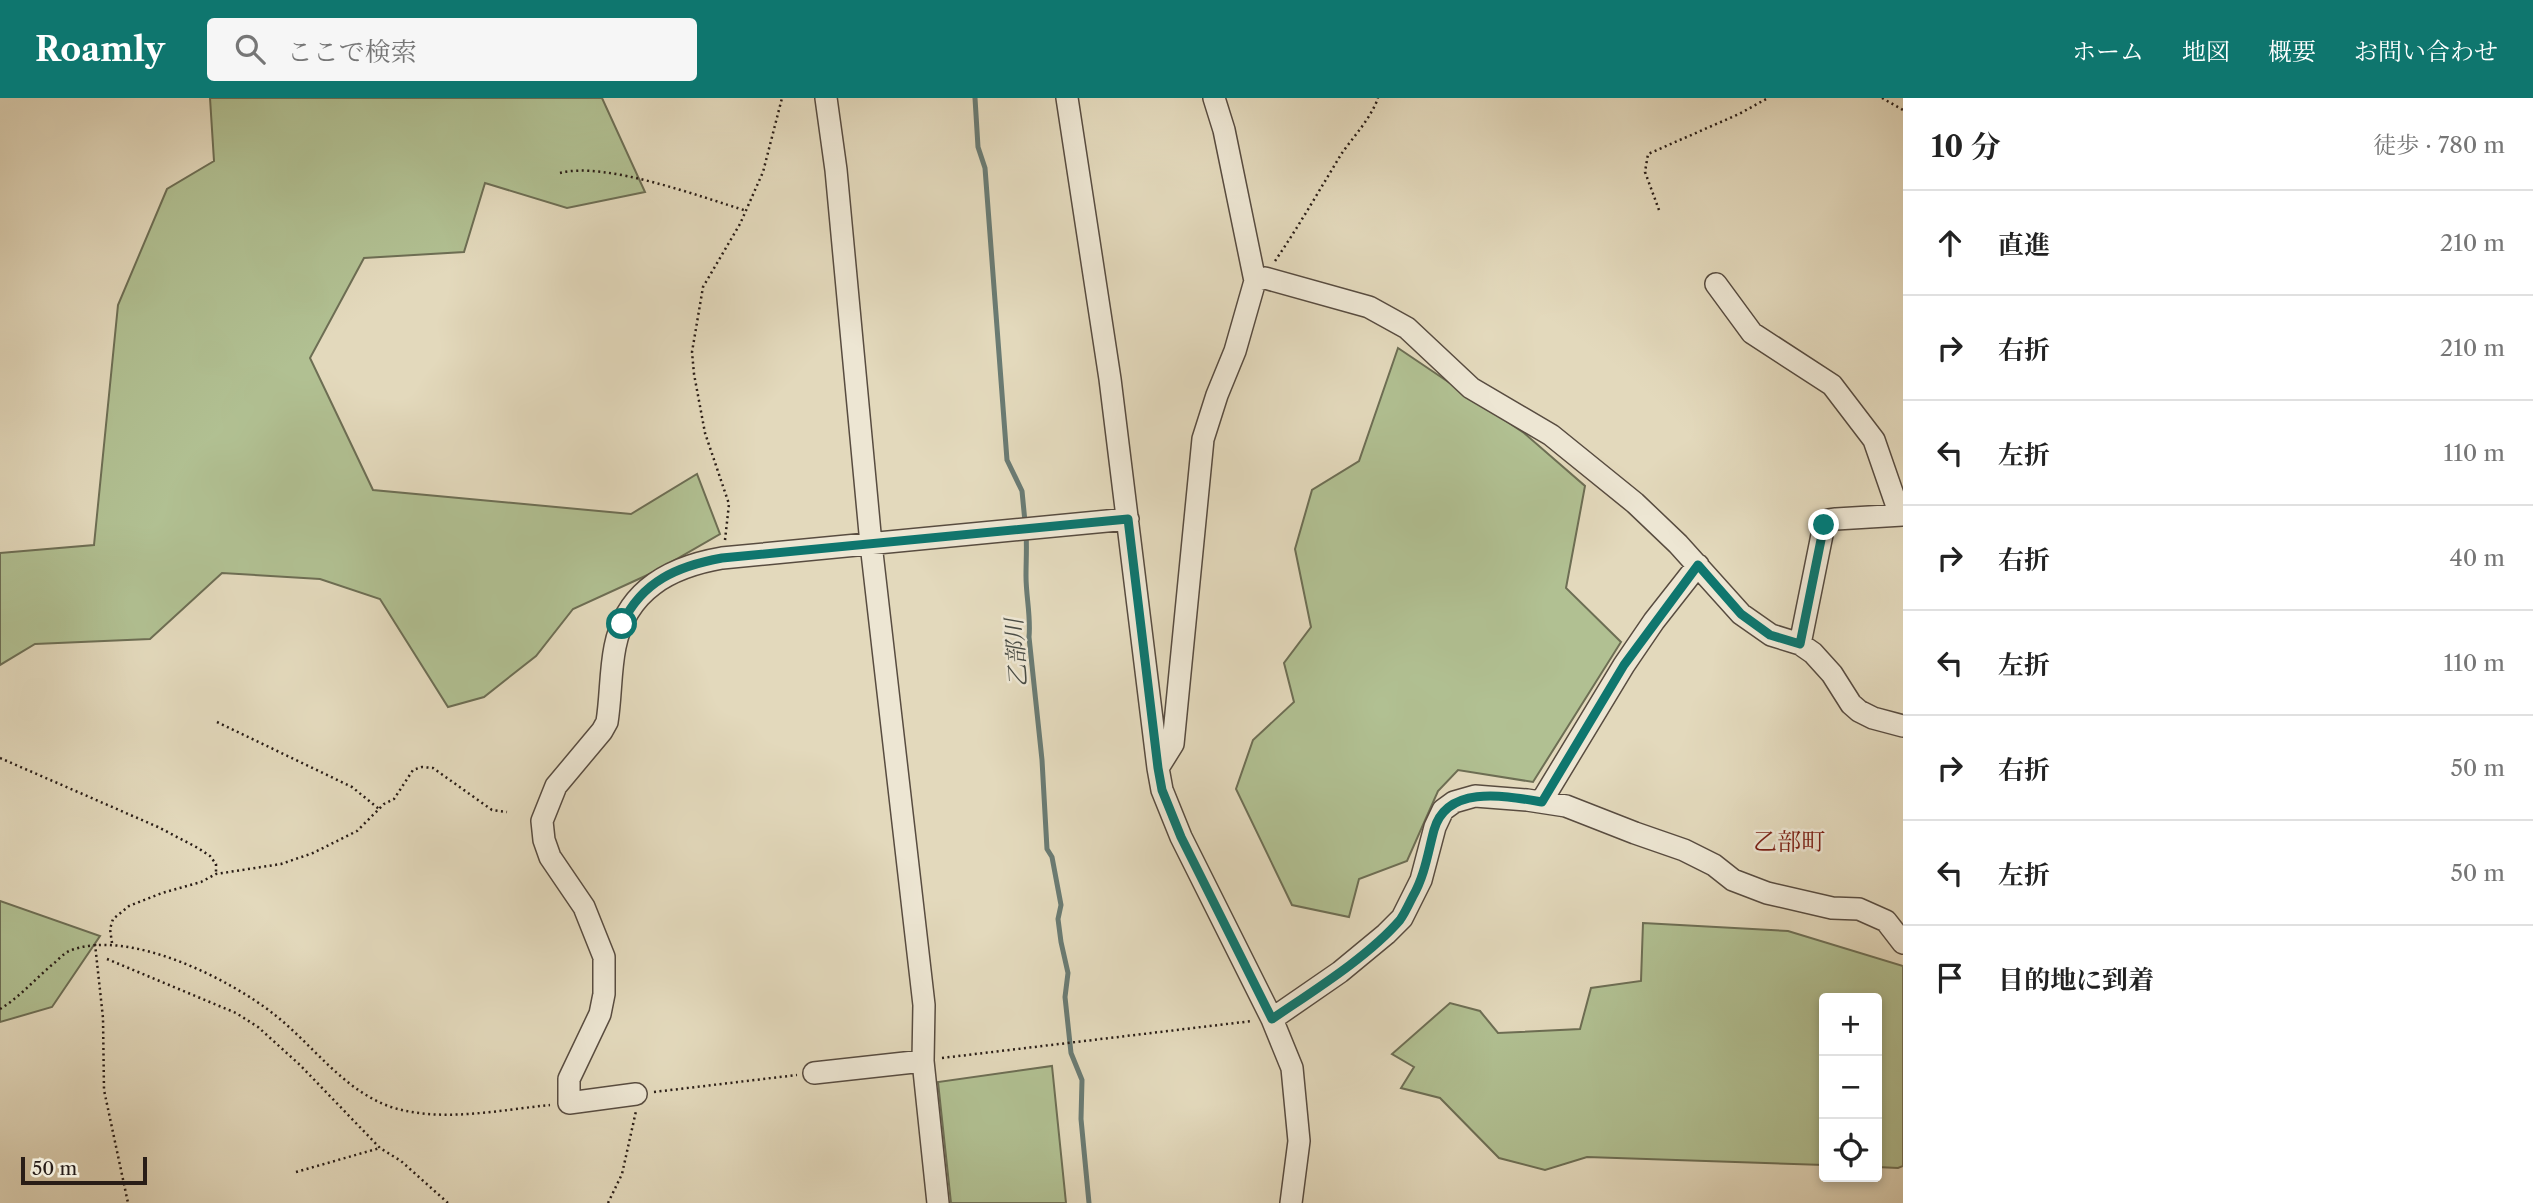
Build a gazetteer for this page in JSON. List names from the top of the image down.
{
  "districts": ["乙部町"],
  "water": ["乙部川"],
  "scale_bar": "50 m",
  "page": {
    "header": "Roamly",
    "search": "ここで検索",
    "nav": [
      "ホーム",
      "地図",
      "概要",
      "お問い合わせ"
    ],
    "heading": ["10 分", "徒歩 · 780 m"],
    "list": [
      ["直進", "210 m"],
      ["右折", "210 m"],
      ["左折", "110 m"],
      ["右折", "40 m"],
      ["左折", "110 m"],
      ["右折", "50 m"],
      ["左折", "50 m"],
      "目的地に到着"
    ],
    "map_buttons": ["+", "−"],
    "scale": "50 m"
  }
}
